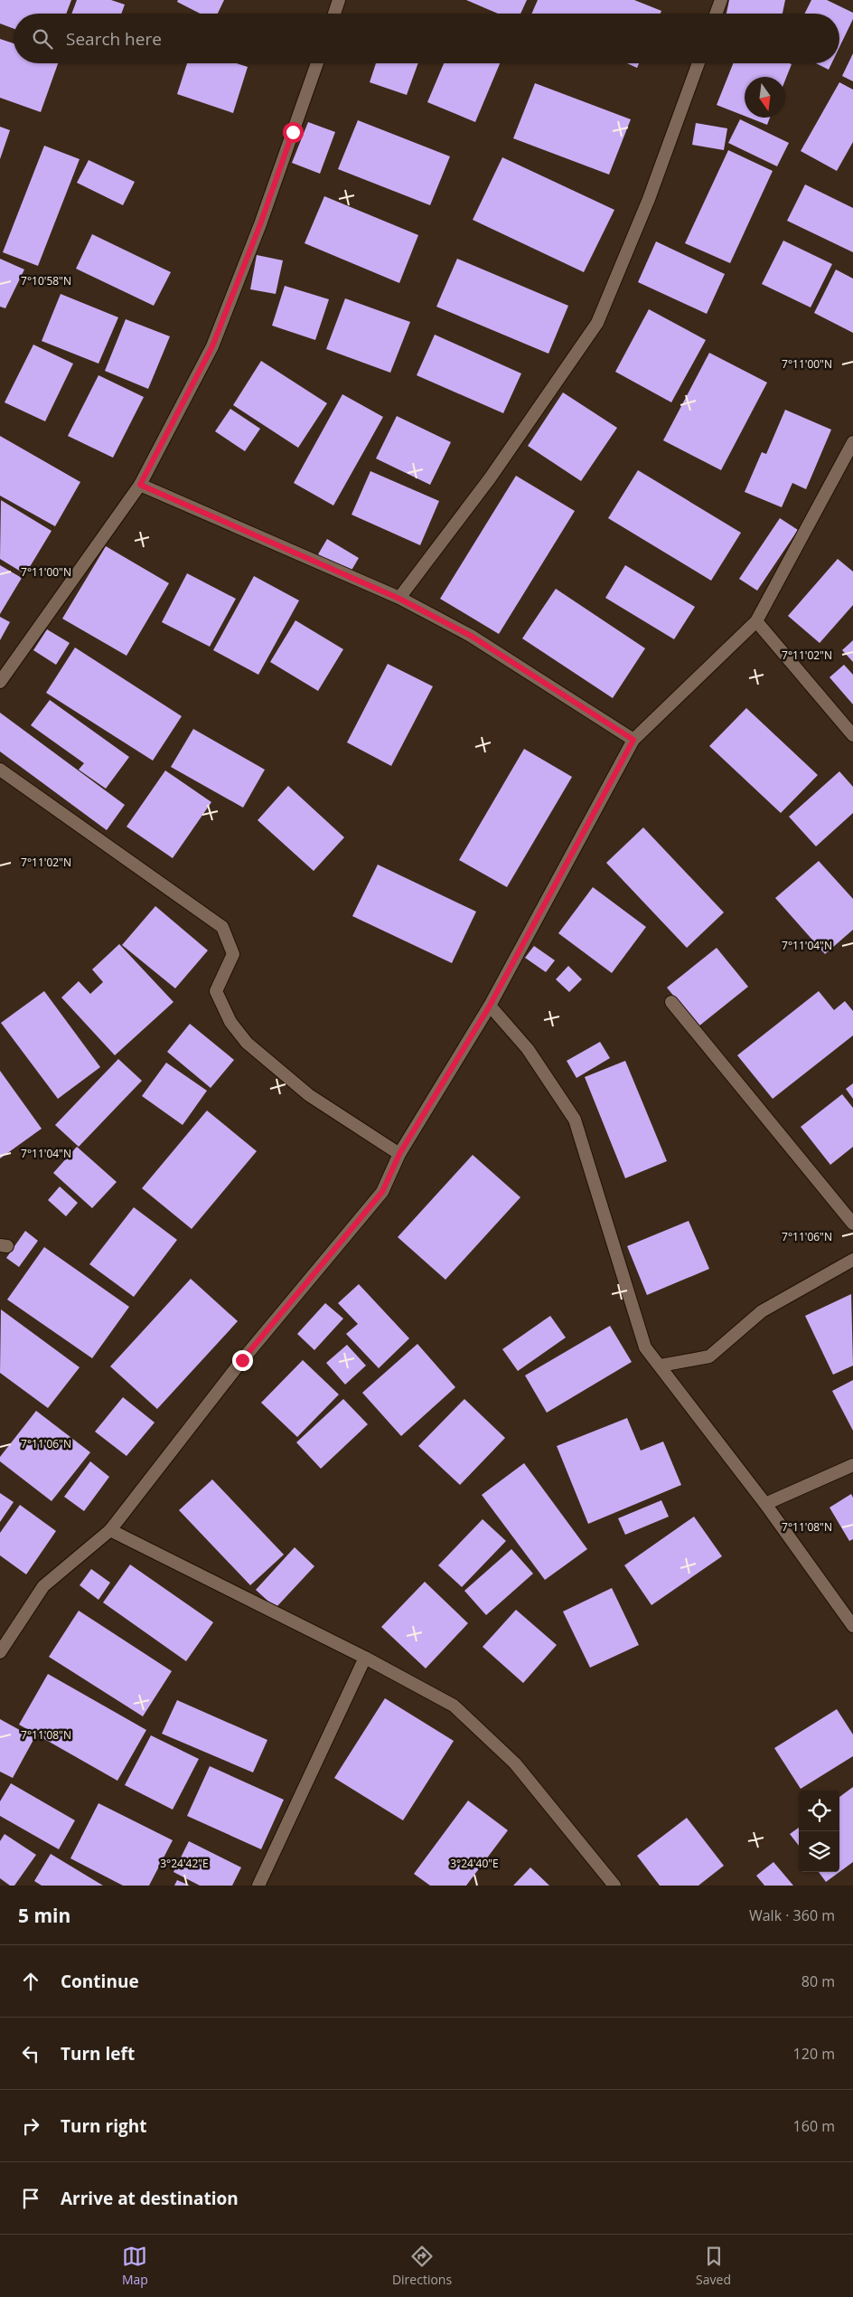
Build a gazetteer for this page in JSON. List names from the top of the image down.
{
  "north": "bottom",
  "page": {
    "search": "Search here",
    "heading": ["5 min", "Walk · 360 m"],
    "list": [
      ["Continue", "80 m"],
      ["Turn left", "120 m"],
      ["Turn right", "160 m"],
      "Arrive at destination"
    ],
    "nav": ["Map", "Directions", "Saved"]
  },
  "coordinates": [
    "7°10'58\"N",
    "7°11'00\"N",
    "7°11'02\"N",
    "7°11'04\"N",
    "7°11'06\"N",
    "7°11'08\"N",
    "3°24'42\"E",
    "3°24'40\"E"
  ]
}
